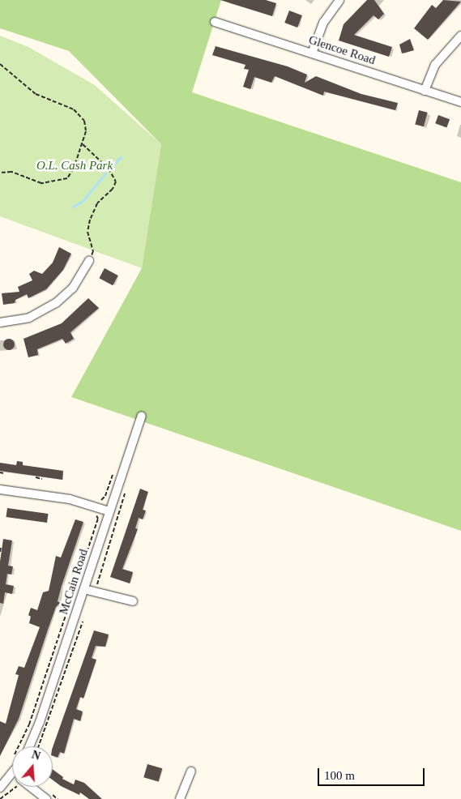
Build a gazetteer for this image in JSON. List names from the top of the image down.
{
  "streets": {
    "street": ["Glencoe Road", "McCain Road"]
  },
  "parks": ["O.L. Cash Park"],
  "scale_bar": "100 m",
  "north": "top"
}
